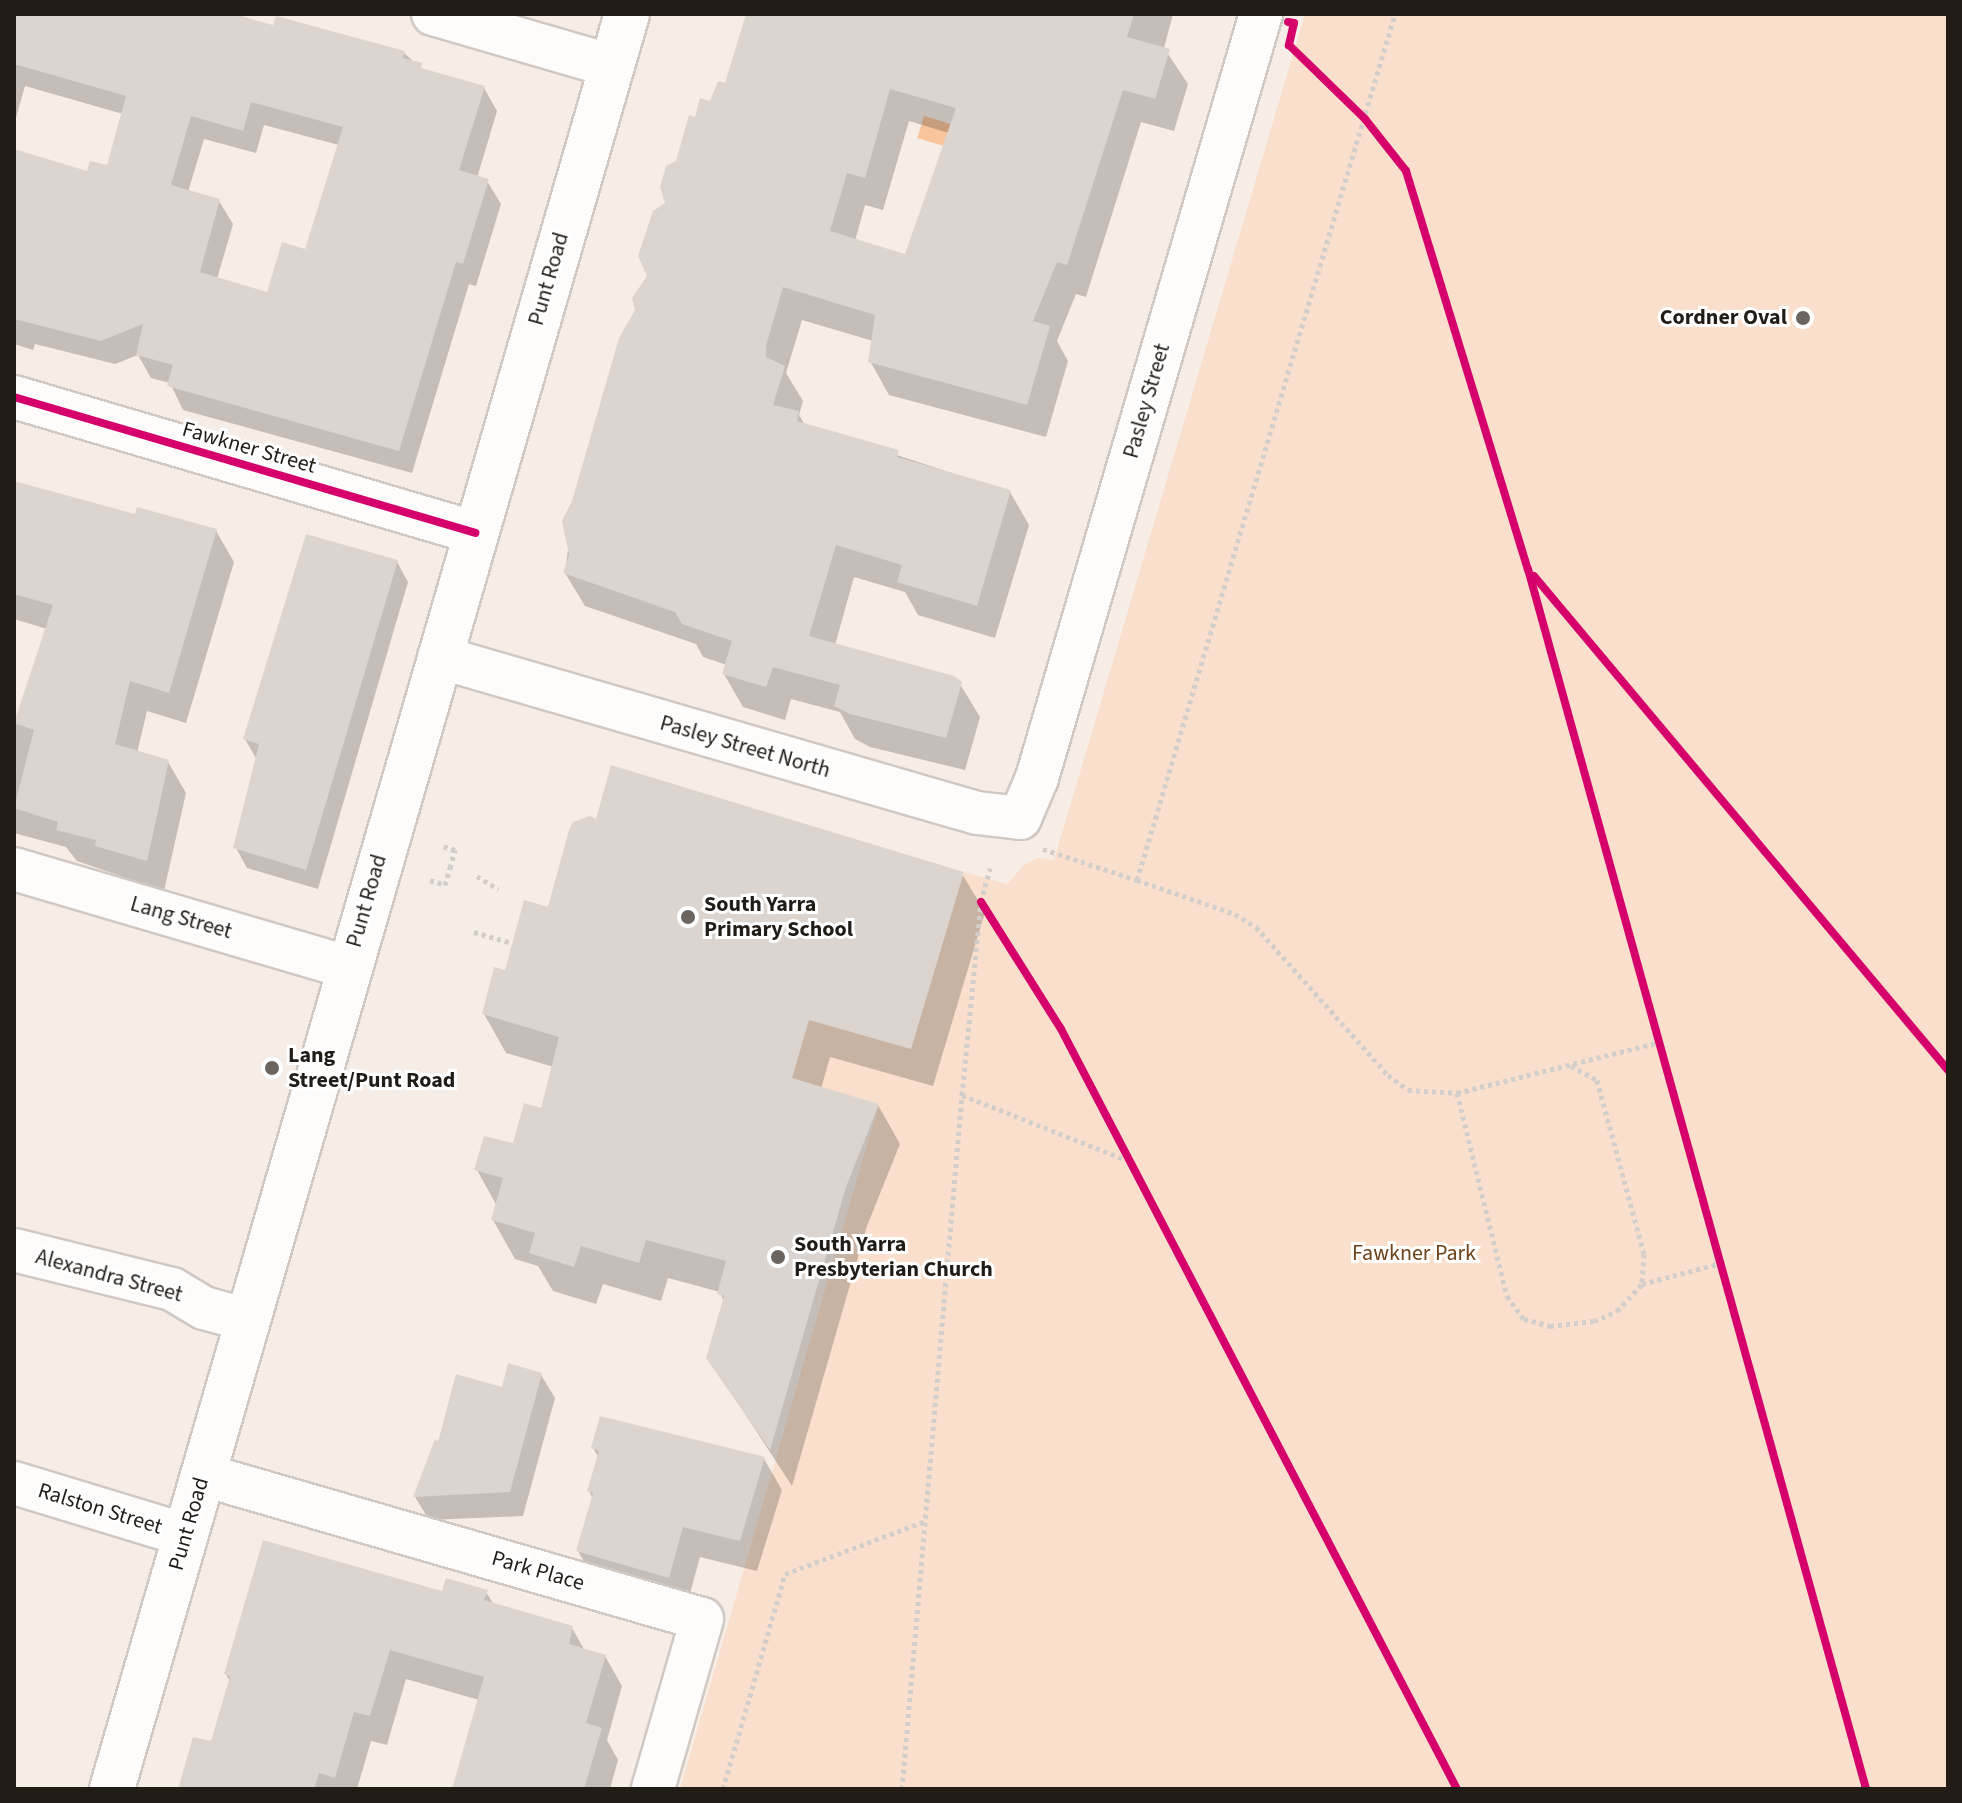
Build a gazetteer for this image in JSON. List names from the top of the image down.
{
  "streets": {
    "highway": ["Punt Road"],
    "street": [
      "Pasley Street",
      "Fawkner Street",
      "Pasley Street North",
      "Lang Street",
      "Alexandra Street",
      "Ralston Street",
      "Park Place"
    ]
  },
  "crossings": [
    ["Punt Road", "Fawkner Street"],
    ["Punt Road", "Pasley Street North"],
    ["Punt Road", "Lang Street"],
    ["Punt Road", "Alexandra Street"],
    ["Punt Road", "Ralston Street"],
    ["Punt Road", "Park Place"],
    ["Pasley Street", "Pasley Street North"]
  ],
  "parks": ["Fawkner Park"],
  "places": [
    "Cordner Oval",
    "South Yarra Primary School",
    "Lang Street/Punt Road",
    "South Yarra Presbyterian Church"
  ]
}
